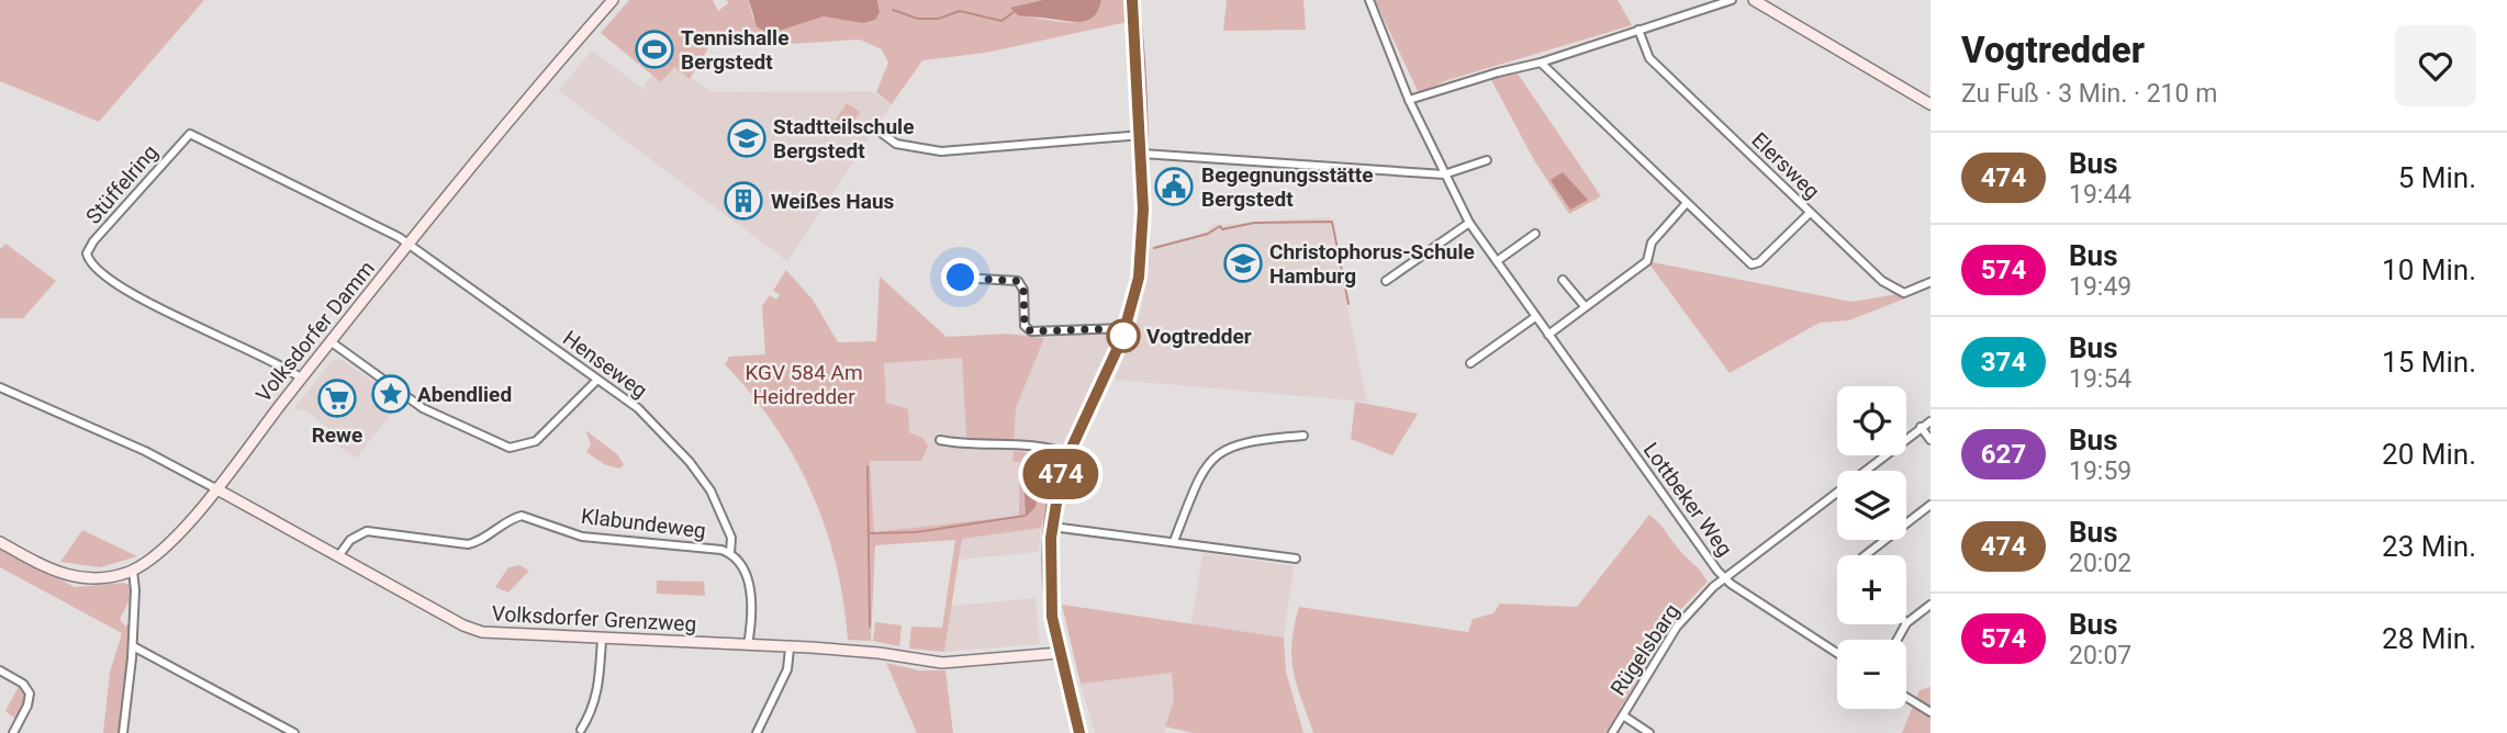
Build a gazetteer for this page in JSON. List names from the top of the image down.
{
  "streets": {
    "street": [
      "Elersweg",
      "Stüffelring",
      "Volksdorfer Damm",
      "Henseweg",
      "Lottbeker Weg",
      "Klabundeweg",
      "Volksdorfer Grenzweg",
      "Rügelsbarg"
    ]
  },
  "crossings": [
    ["Stüffelring", "Volksdorfer Damm"],
    ["Stüffelring", "Henseweg"],
    ["Volksdorfer Damm", "Henseweg"],
    ["Volksdorfer Damm", "Volksdorfer Grenzweg"],
    ["Henseweg", "Klabundeweg"],
    ["Lottbeker Weg", "Rügelsbarg"],
    ["Klabundeweg", "Volksdorfer Grenzweg"]
  ],
  "parks": ["KGV 584 Am Heidredder"],
  "places": {
    "sports": ["Tennishalle Bergstedt"],
    "school or university": ["Stadtteilschule Bergstedt", "Christophorus-Schule Hamburg"],
    "public building": ["Begegnungsstätte Bergstedt"],
    "building": ["Weißes Haus"],
    "other": ["Vogtredder"],
    "place": ["Abendlied"],
    "supermarket": ["Rewe"]
  },
  "lines": ["bus line 474"],
  "page": {
    "on_map": "474",
    "heading": ["Vogtredder", "Zu Fuß · 3 Min. · 210 m"],
    "list": [
      {
        "mark": "474",
        "name": "Bus",
        "note": "19:44",
        "value": "5 Min."
      },
      {
        "mark": "574",
        "name": "Bus",
        "note": "19:49",
        "value": "10 Min."
      },
      {
        "mark": "374",
        "name": "Bus",
        "note": "19:54",
        "value": "15 Min."
      },
      {
        "mark": "627",
        "name": "Bus",
        "note": "19:59",
        "value": "20 Min."
      },
      {
        "mark": "474",
        "name": "Bus",
        "note": "20:02",
        "value": "23 Min."
      },
      {
        "mark": "574",
        "name": "Bus",
        "note": "20:07",
        "value": "28 Min."
      }
    ],
    "map_buttons": ["+", "−"]
  }
}
